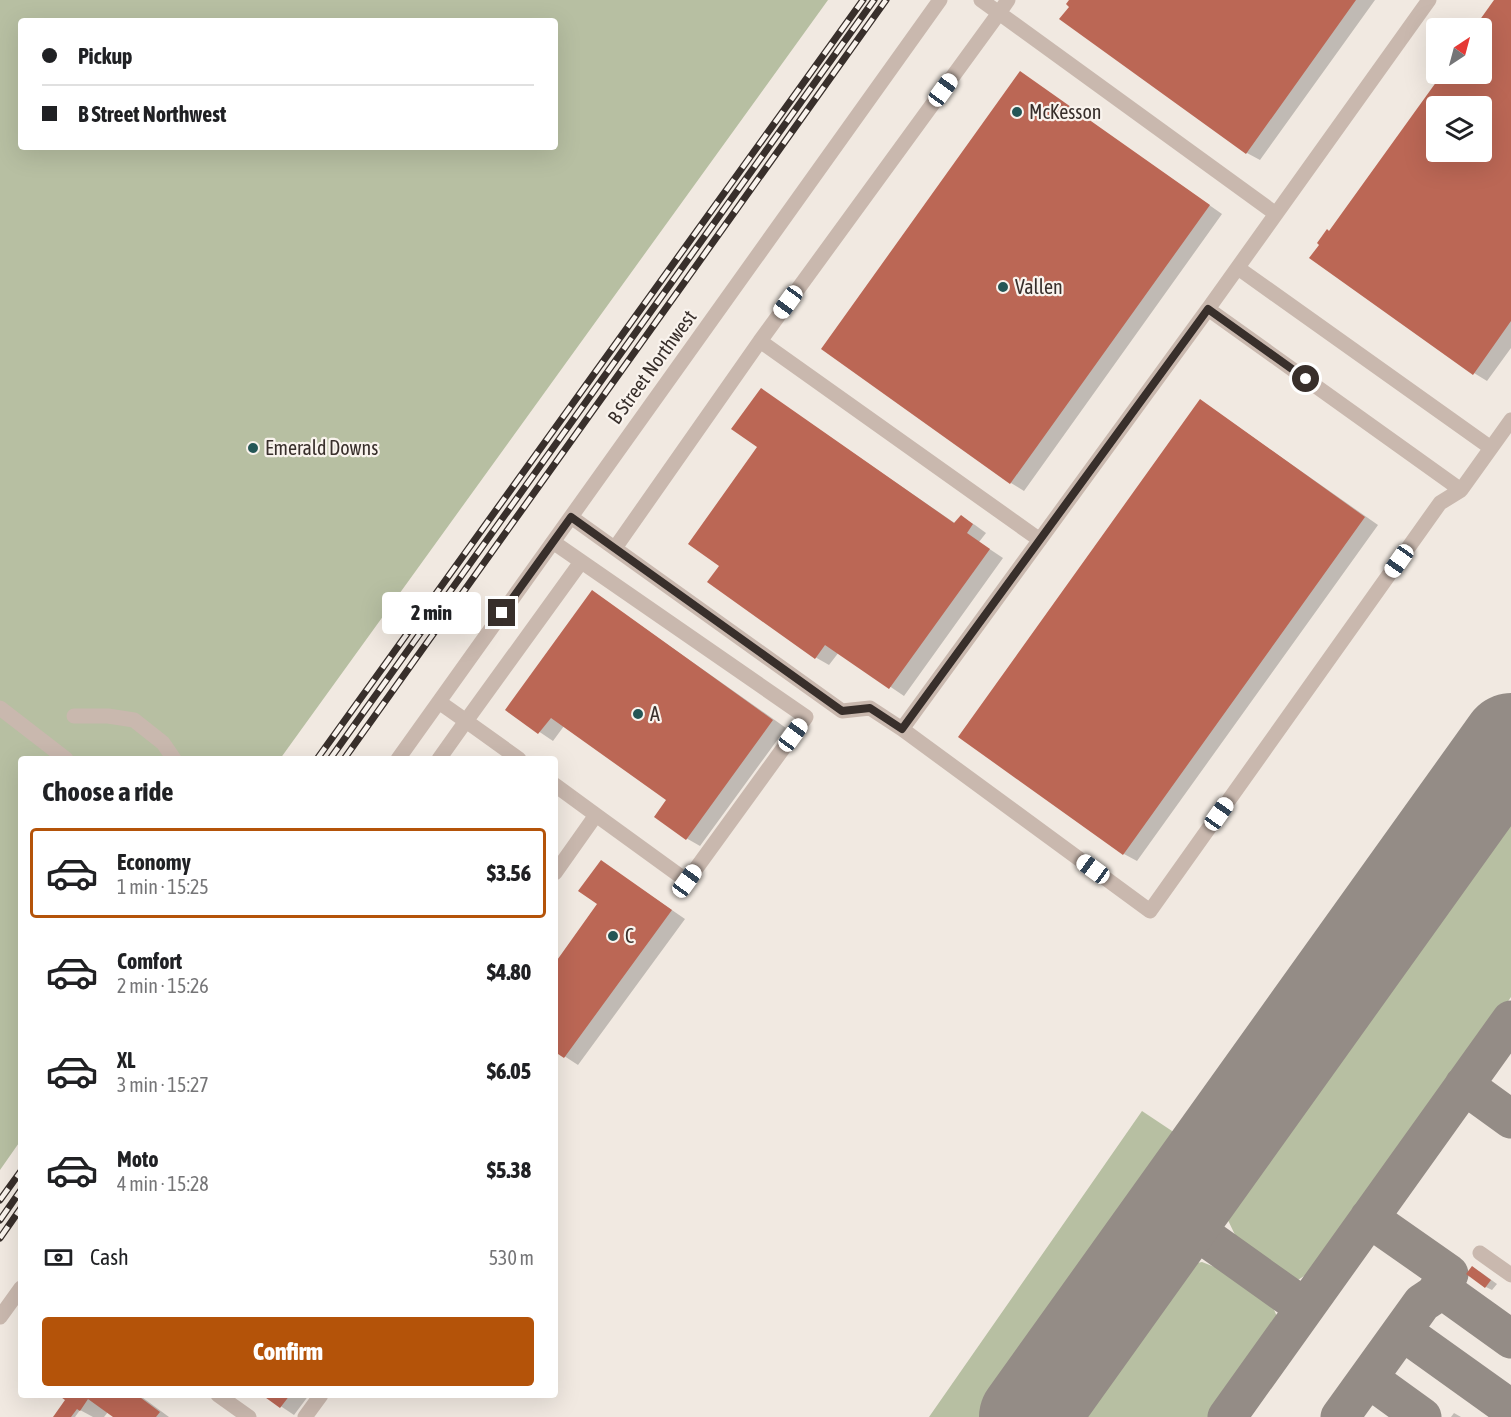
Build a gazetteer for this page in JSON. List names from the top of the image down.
{
  "streets": {
    "street": ["B Street Northwest"]
  },
  "places": [
    "McKesson",
    "Vallen",
    "Emerald Downs",
    "A",
    "C"
  ],
  "north": "top right",
  "page": {
    "banner": ["Pickup", "B Street Northwest"],
    "bubble": "2 min",
    "heading": "Choose a ride",
    "list": [
      {
        "name": "Economy",
        "note": "1 min · 15:25",
        "value": "$3.56"
      },
      {
        "name": "Comfort",
        "note": "2 min · 15:26",
        "value": "$4.80"
      },
      {
        "name": "XL",
        "note": "3 min · 15:27",
        "value": "$6.05"
      },
      {
        "name": "Moto",
        "note": "4 min · 15:28",
        "value": "$5.38"
      }
    ],
    "pay": ["Cash", "530 m"],
    "buttons": "Confirm"
  }
}
